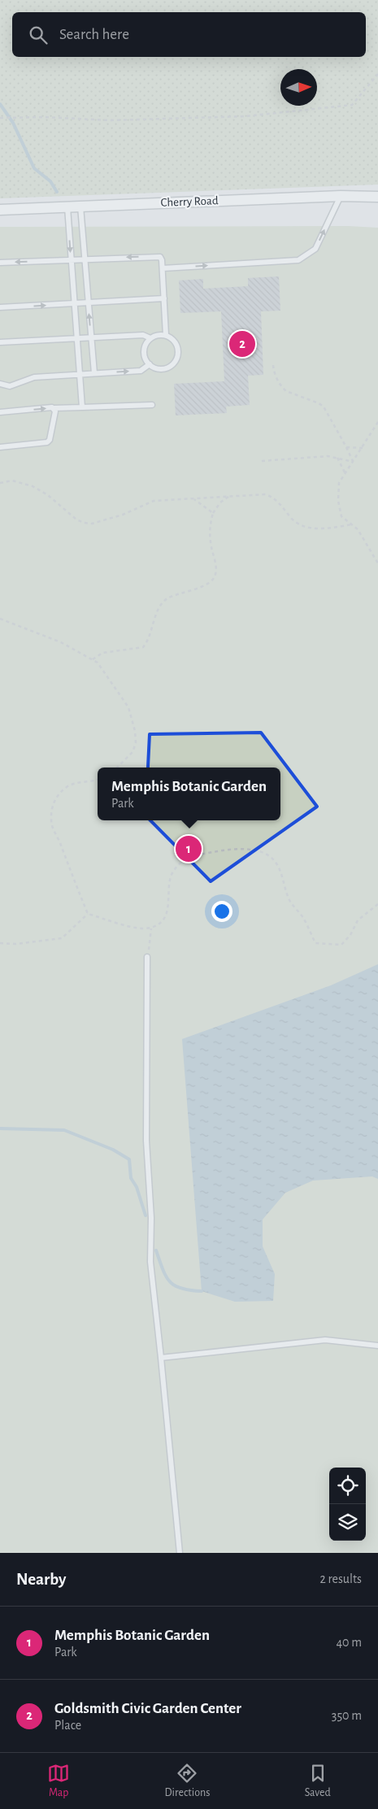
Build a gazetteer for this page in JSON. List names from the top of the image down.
{
  "streets": {
    "street": ["Cherry Road"]
  },
  "north": "right",
  "page": {
    "search": "Search here",
    "pins": ["2", "1"],
    "popup": ["Memphis Botanic Garden", "Park"],
    "heading": ["Nearby", "2 results"],
    "list": [
      {
        "mark": "1",
        "name": "Memphis Botanic Garden",
        "note": "Park",
        "value": "40 m"
      },
      {
        "mark": "2",
        "name": "Goldsmith Civic Garden Center",
        "note": "Place",
        "value": "350 m"
      }
    ],
    "nav": ["Map", "Directions", "Saved"]
  }
}
